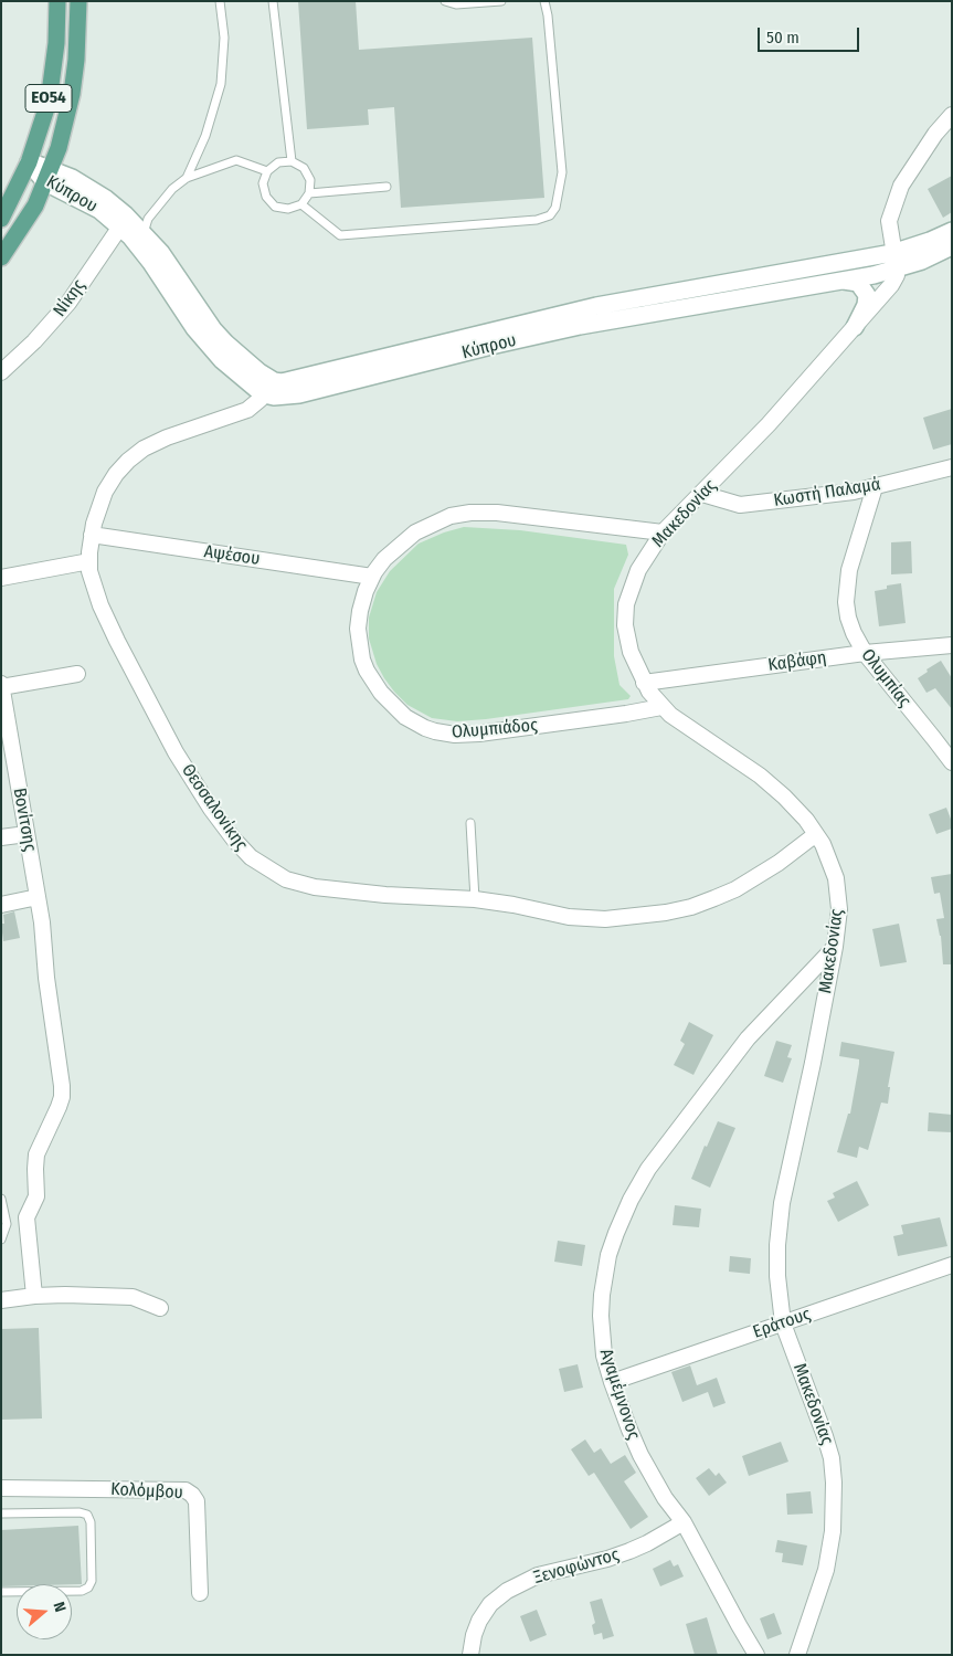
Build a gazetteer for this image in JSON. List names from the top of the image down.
{
  "streets": {
    "main road": ["ΕΟ54", "Κύπρου"],
    "street": [
      "Νίκης",
      "Κωστή Παλαμά",
      "Μακεδονίας",
      "Αψέσου",
      "Καβάφη",
      "Ολυμπίας",
      "Ολυμπιάδος",
      "Θεσσαλονίκης",
      "Βονίτσης",
      "Εράτους",
      "Αγαμέμνονος",
      "Κολόμβου",
      "Ξενοφώντος"
    ]
  },
  "crossings": [
    ["ΕΟ54", "Κύπρου"],
    ["Κύπρου", "Νίκης"],
    ["Κύπρου", "Μακεδονίας"],
    ["Κύπρου", "Θεσσαλονίκης"],
    ["Κωστή Παλαμά", "Μακεδονίας"],
    ["Κωστή Παλαμά", "Ολυμπίας"],
    ["Μακεδονίας", "Καβάφη"],
    ["Μακεδονίας", "Ολυμπιάδος"],
    ["Μακεδονίας", "Θεσσαλονίκης"],
    ["Μακεδονίας", "Εράτους"],
    ["Μακεδονίας", "Αγαμέμνονος"],
    ["Αψέσου", "Ολυμπιάδος"],
    ["Αψέσου", "Θεσσαλονίκης"],
    ["Καβάφη", "Ολυμπίας"],
    ["Εράτους", "Αγαμέμνονος"],
    ["Αγαμέμνονος", "Ξενοφώντος"]
  ],
  "scale_bar": "50 m",
  "north": "right"
}
